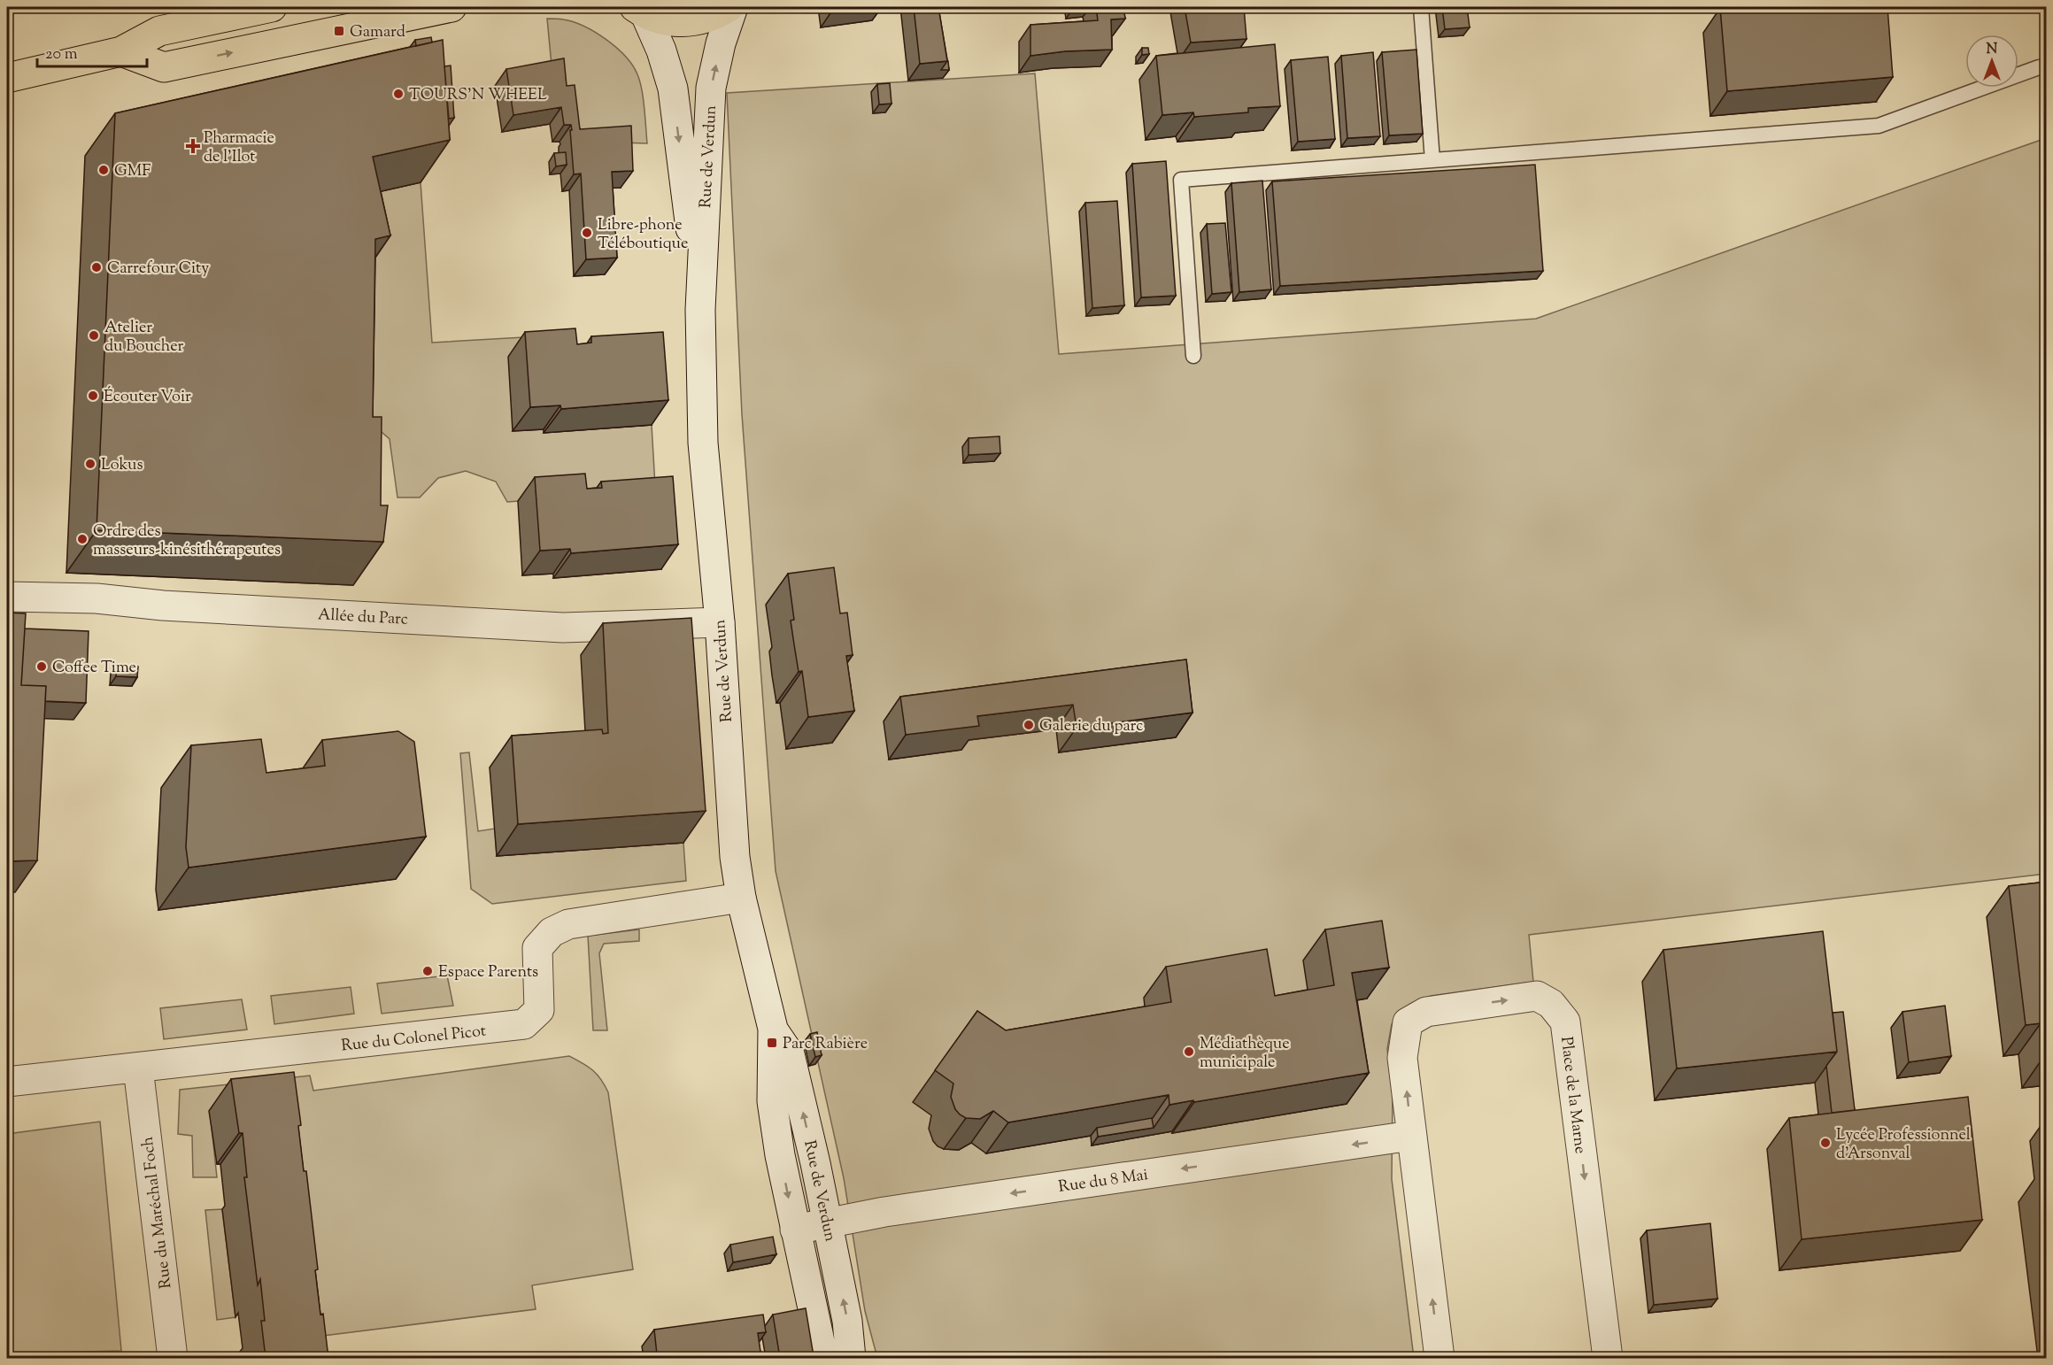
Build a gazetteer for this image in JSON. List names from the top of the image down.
{
  "streets": {
    "street": [
      "Rue de Verdun",
      "Allée du Parc",
      "Rue du Colonel Picot",
      "Place de la Marne",
      "Rue du 8 Mai",
      "Rue du Maréchal Foch"
    ]
  },
  "crossings": [
    ["Rue de Verdun", "Allée du Parc"],
    ["Rue de Verdun", "Rue du Colonel Picot"],
    ["Rue de Verdun", "Rue du 8 Mai"],
    ["Rue du Colonel Picot", "Rue du Maréchal Foch"],
    ["Place de la Marne", "Rue du 8 Mai"]
  ],
  "one_way": ["Rue du 8 Mai"],
  "places": {
    "transit": ["Gamard", "Parc Rabière"],
    "other": [
      "TOURS'N WHEEL",
      "GMF",
      "Libre-phone Téléboutique",
      "Carrefour City",
      "Atelier du Boucher",
      "Écouter Voir",
      "Lokus",
      "Ordre des masseurs-kinésithérapeutes",
      "Coffee Time",
      "Galerie du parc",
      "Espace Parents",
      "Médiathèque municipale",
      "Lycée Professionnel d'Arsonval"
    ],
    "health": ["Pharmacie de l'Ilot"]
  },
  "scale_bar": "20 m",
  "north": "top"
}
